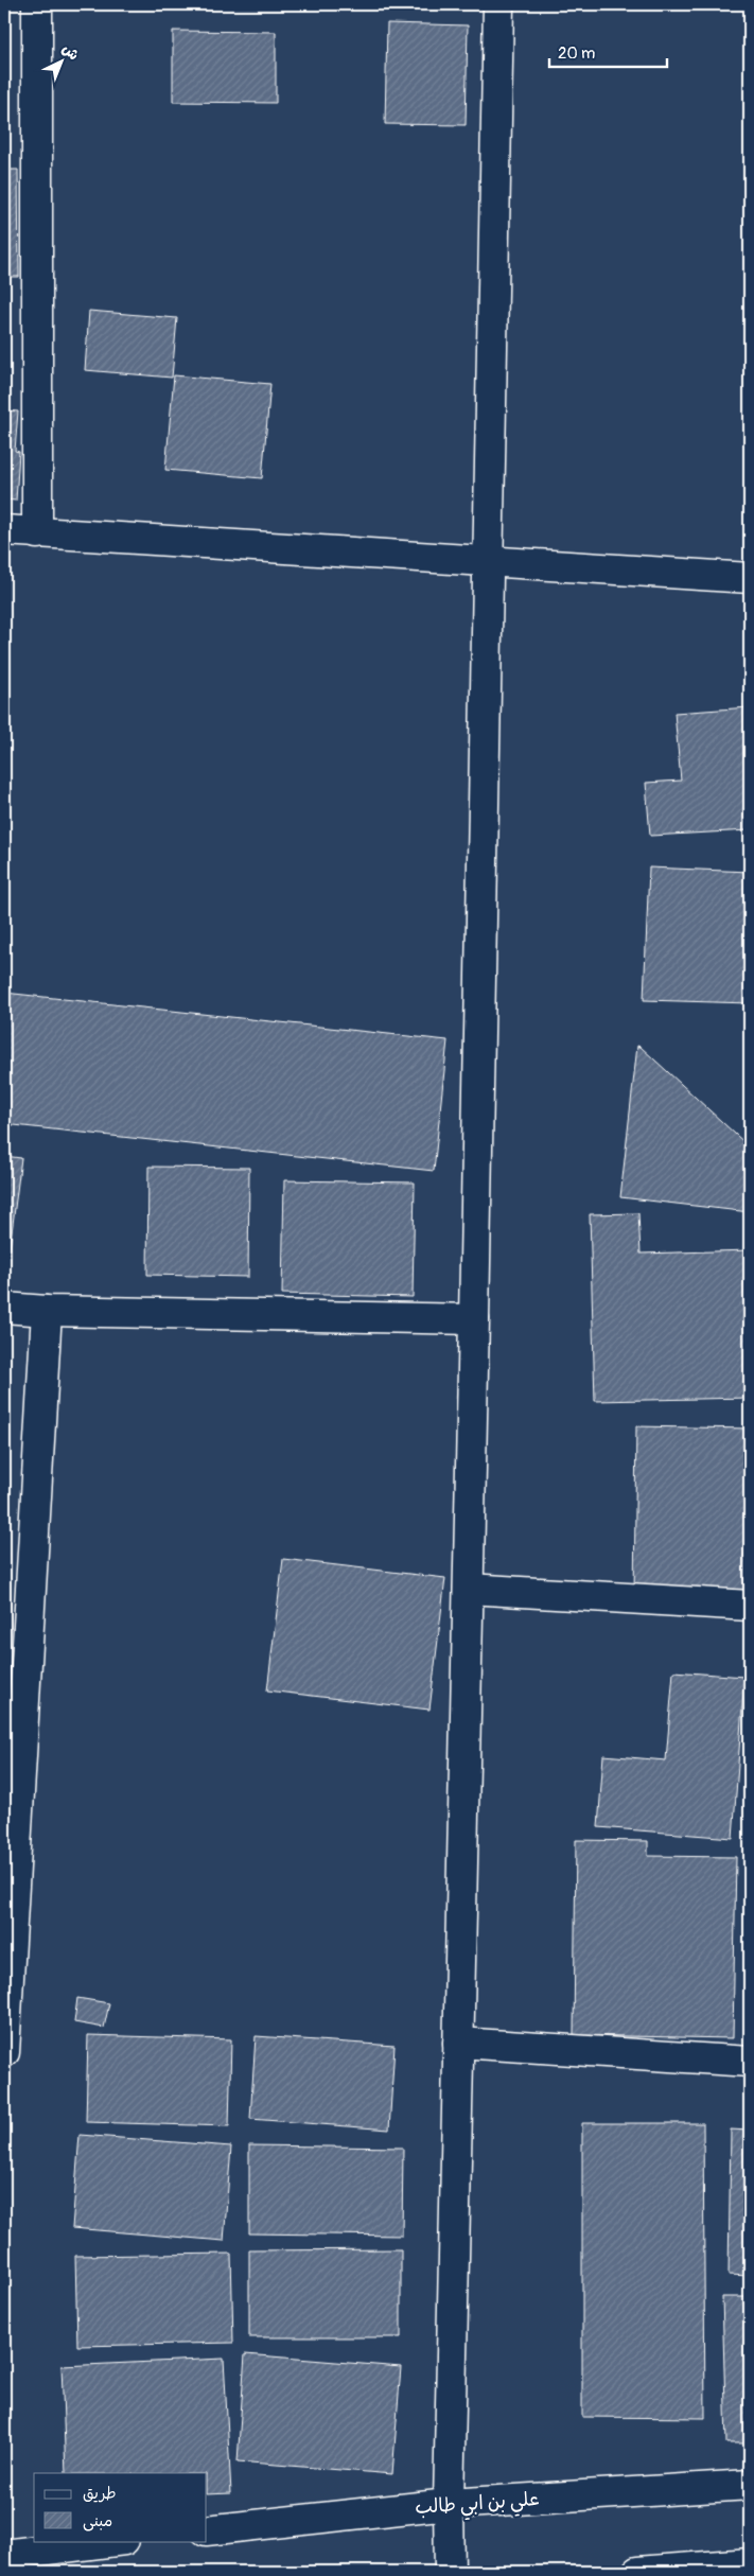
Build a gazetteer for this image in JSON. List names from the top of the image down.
{
  "streets": {
    "street": ["علي بن ابي طالب"]
  },
  "legend": ["طريق", "مبنى"],
  "scale_bar": "20 m",
  "north": "top right"
}
